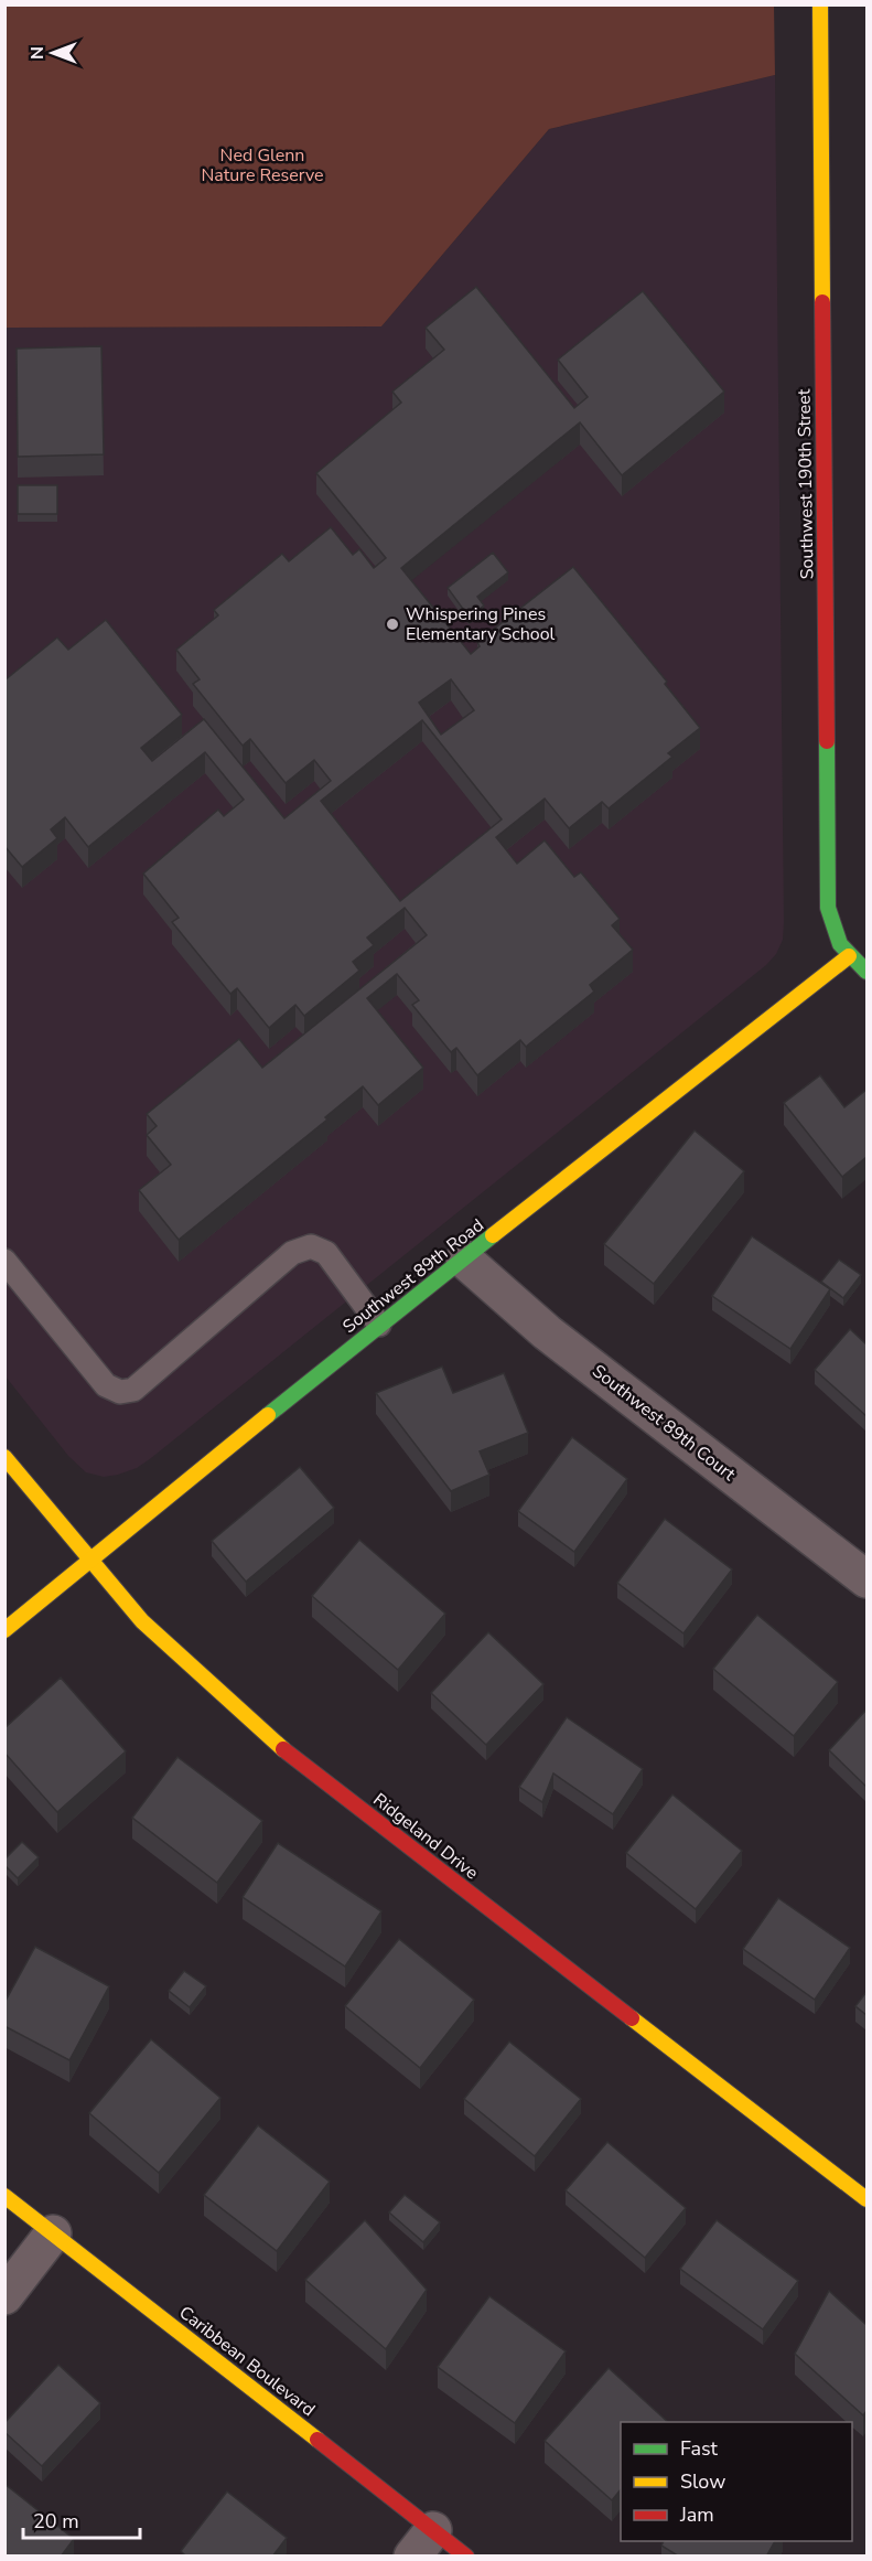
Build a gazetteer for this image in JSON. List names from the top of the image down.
{
  "streets": {
    "street": [
      "Southwest 190th Street",
      "Southwest 89th Road",
      "Southwest 89th Court",
      "Ridgeland Drive",
      "Caribbean Boulevard"
    ]
  },
  "crossings": [
    ["Southwest 190th Street", "Southwest 89th Road"],
    ["Southwest 89th Road", "Southwest 89th Court"],
    ["Southwest 89th Road", "Ridgeland Drive"]
  ],
  "parks": ["Ned Glenn Nature Reserve"],
  "places": ["Whispering Pines Elementary School"],
  "legend": ["Fast", "Slow", "Jam"],
  "scale_bar": "20 m",
  "north": "left"
}
